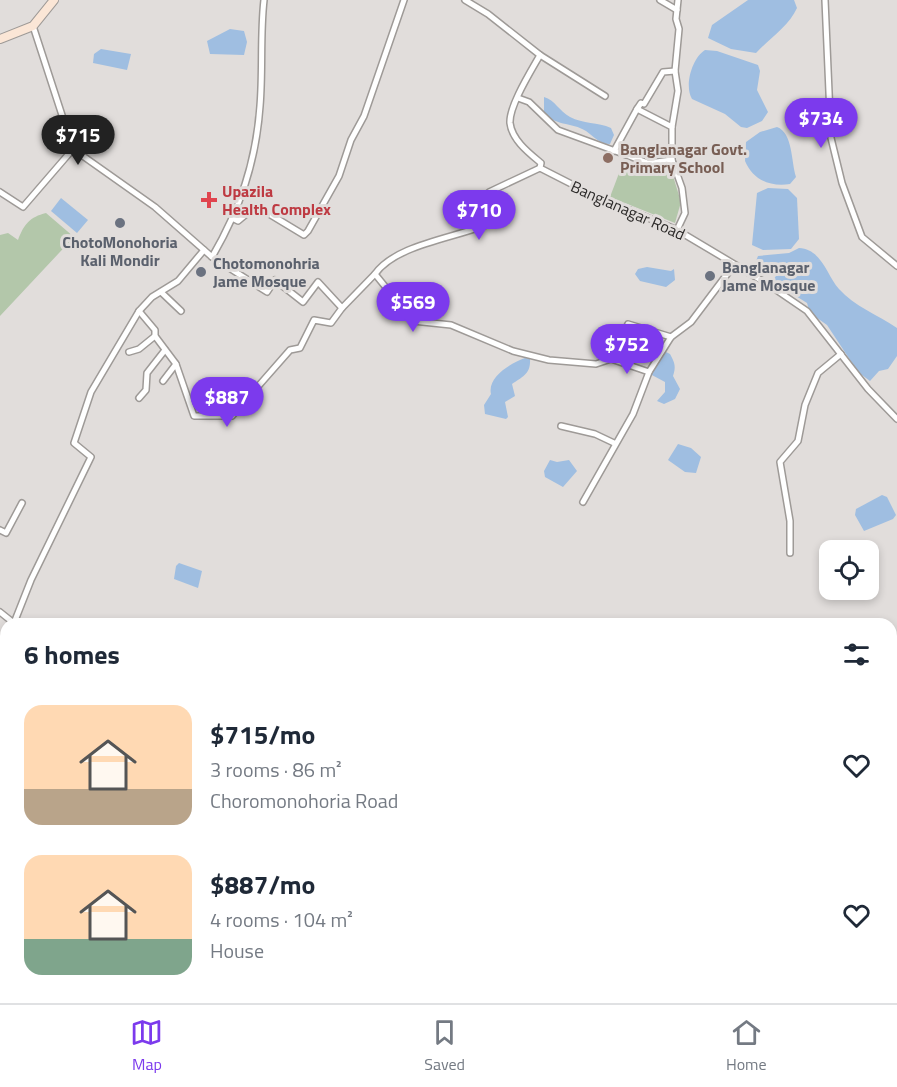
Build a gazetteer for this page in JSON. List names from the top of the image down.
{
  "streets": {
    "street": ["Banglanagar Road"]
  },
  "places": {
    "other": [
      "Banglanagar Govt. Primary School",
      "ChotoMonohoria Kali Mondir",
      "Chotomonohria Jame Mosque",
      "Banglanagar Jame Mosque"
    ],
    "health": ["Upazila Health Complex"]
  },
  "page": {
    "price": [
      "$734",
      "$715",
      "$710",
      "$569",
      "$752",
      "$887"
    ],
    "heading": "6 homes",
    "list": [
      {
        "name": "$715/mo",
        "note": "3 rooms · 86 m² · Choromonohoria Road"
      },
      {
        "name": "$887/mo",
        "note": "4 rooms · 104 m² · House"
      }
    ],
    "tabs": ["Map", "Saved", "Home"]
  }
}
